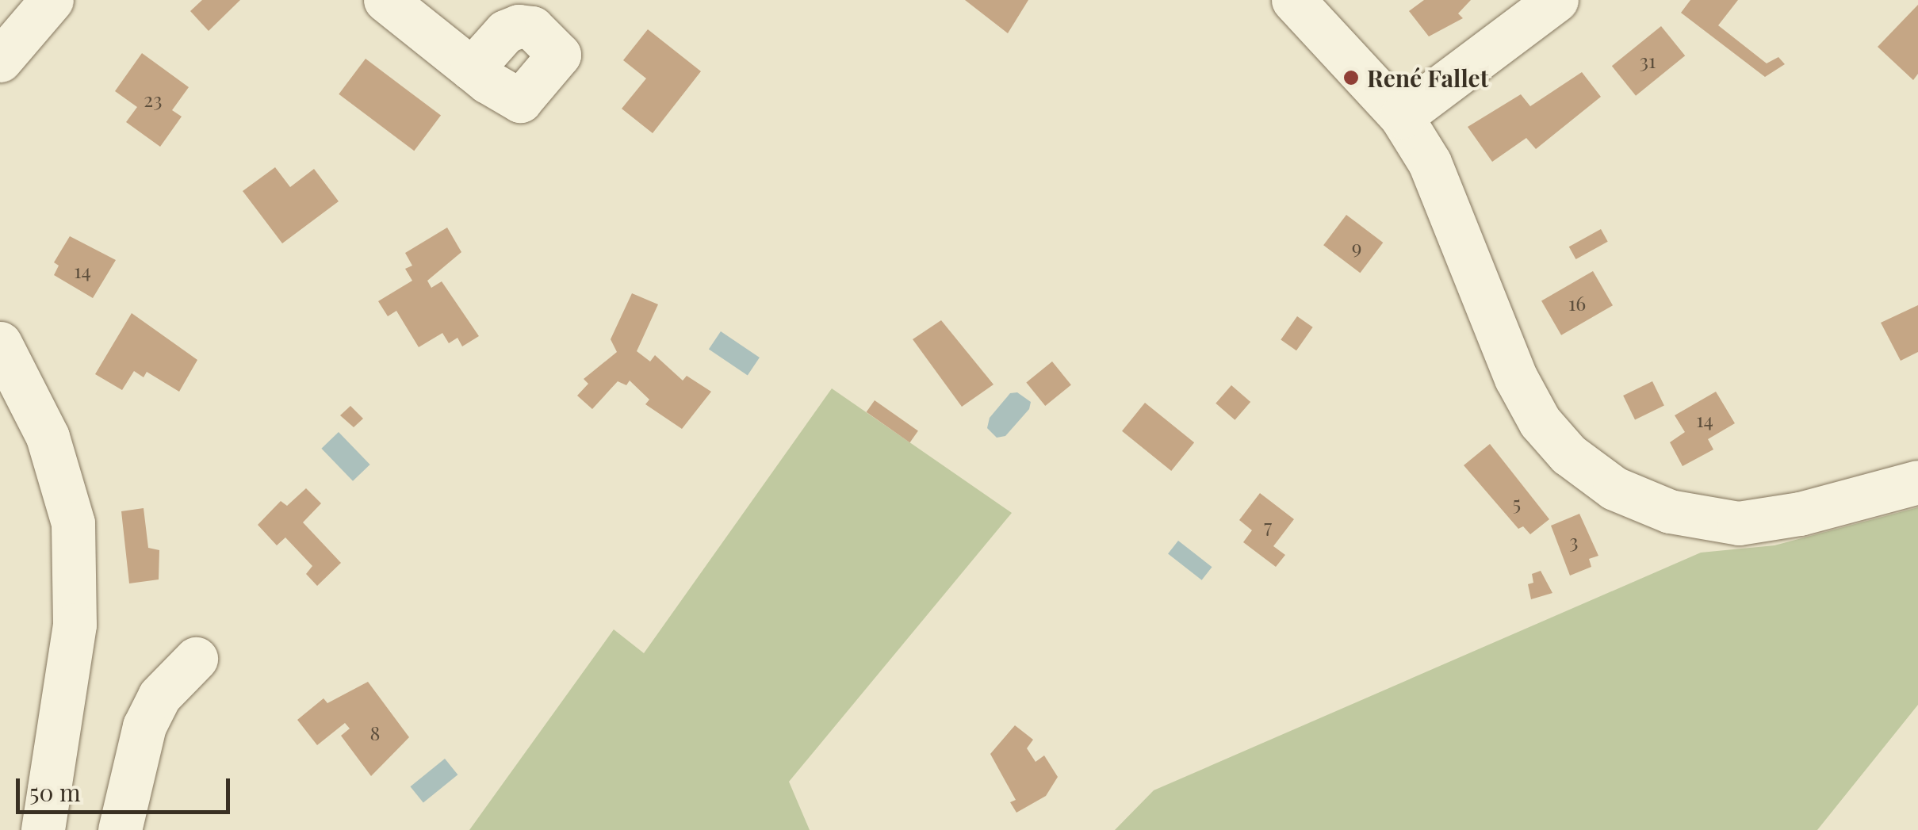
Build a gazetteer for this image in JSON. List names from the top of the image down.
{
  "places": ["René Fallet"],
  "house_numbers": [
    "31",
    "23",
    "9",
    "14",
    "16",
    "14",
    "5",
    "7",
    "3",
    "8"
  ],
  "scale_bar": "50 m"
}
